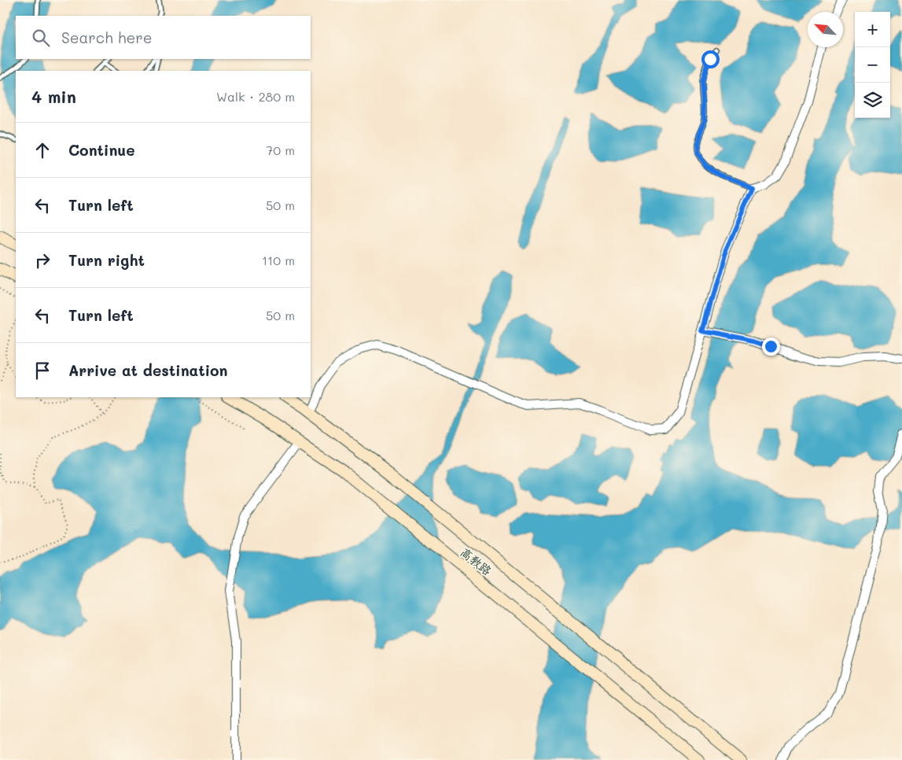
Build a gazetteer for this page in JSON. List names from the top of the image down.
{
  "streets": {
    "main road": ["高教路"]
  },
  "north": "top left",
  "page": {
    "map_buttons": ["+", "−"],
    "search": "Search here",
    "heading": ["4 min", "Walk · 280 m"],
    "list": [
      ["Continue", "70 m"],
      ["Turn left", "50 m"],
      ["Turn right", "110 m"],
      ["Turn left", "50 m"],
      "Arrive at destination"
    ]
  }
}
